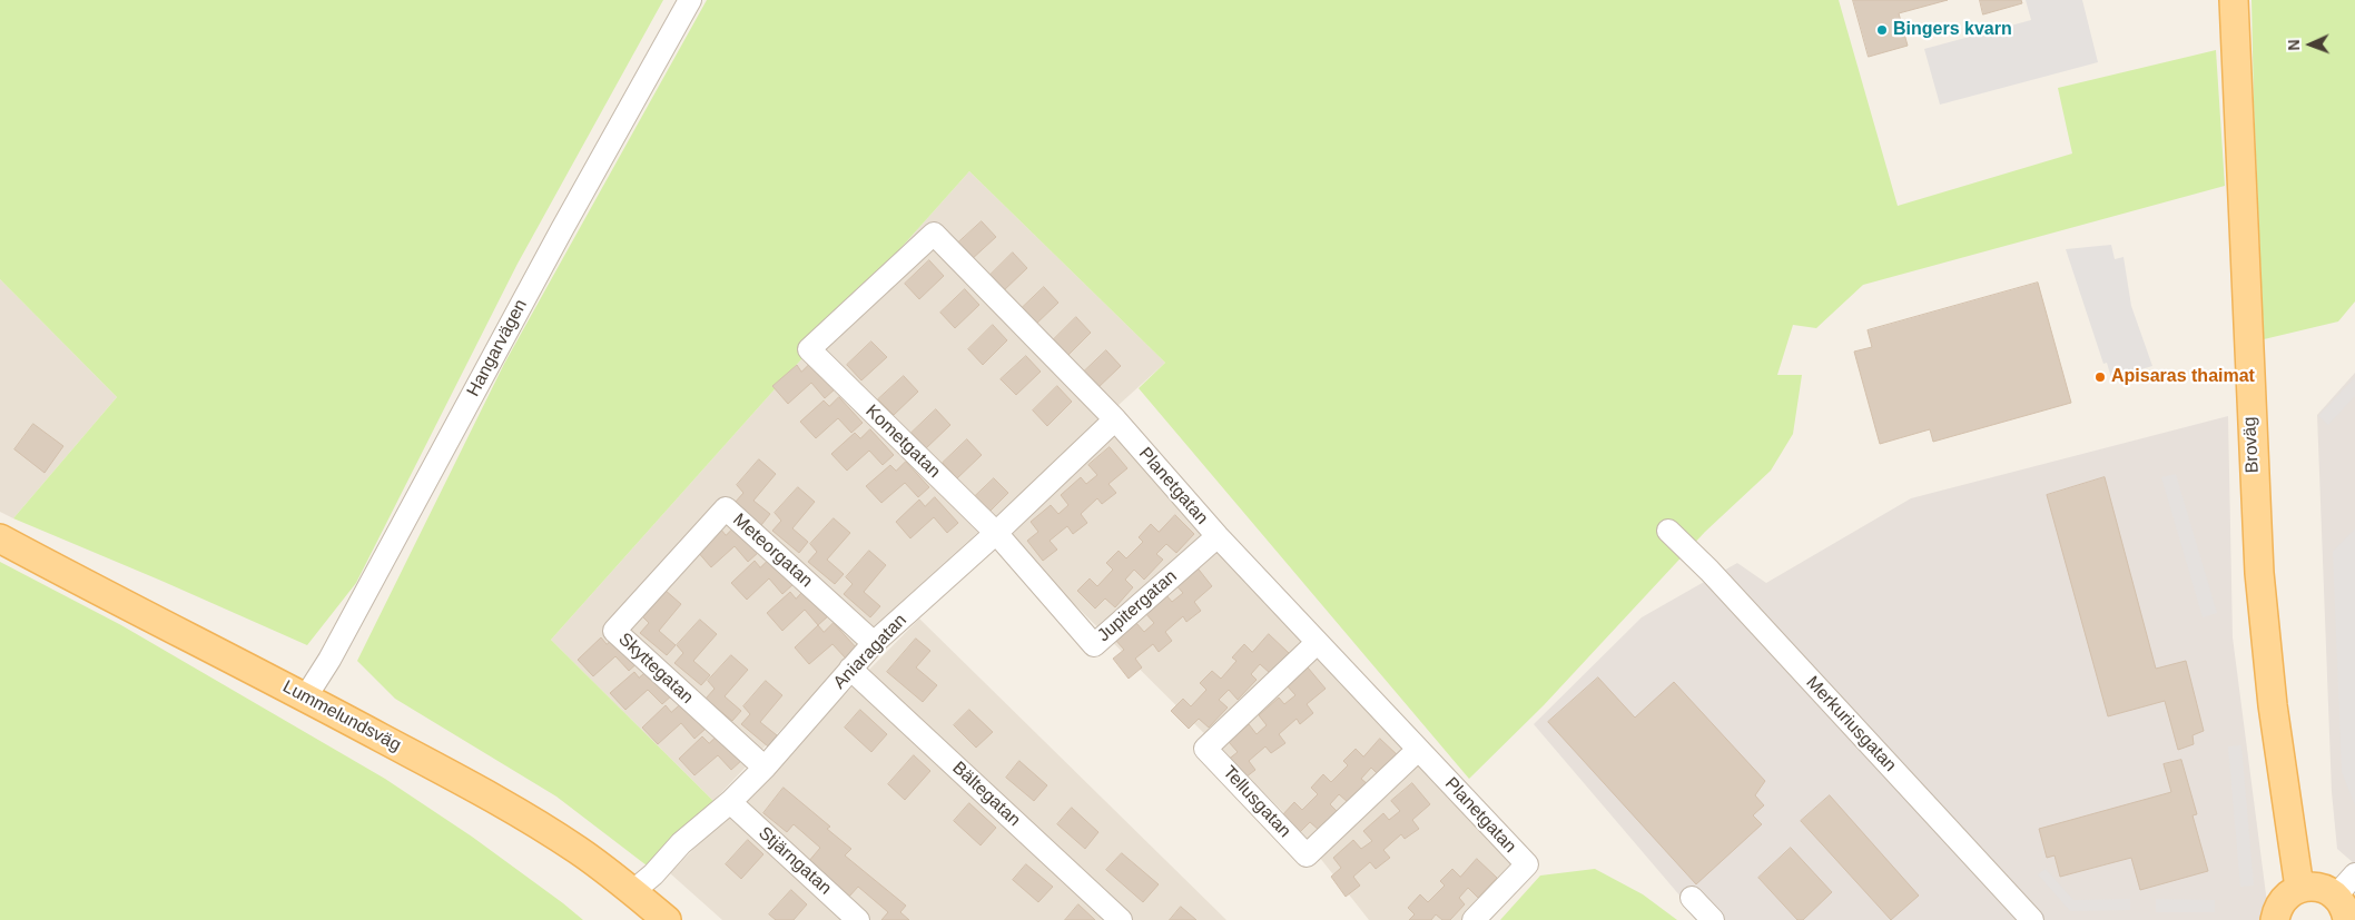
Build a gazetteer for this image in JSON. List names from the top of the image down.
{
  "streets": {
    "main road": ["Broväg", "Lummelundsväg"],
    "street": [
      "Hangarvägen",
      "Kometgatan",
      "Planetgatan",
      "Meteorgatan",
      "Jupitergatan",
      "Aniaragatan",
      "Skyttegatan",
      "Merkuriusgatan",
      "Bältegatan",
      "Tellusgatan",
      "Stjärngatan"
    ]
  },
  "crossings": [
    ["Hangarvägen", "Lummelundsväg"],
    ["Kometgatan", "Planetgatan"],
    ["Kometgatan", "Jupitergatan"],
    ["Kometgatan", "Aniaragatan"],
    ["Planetgatan", "Jupitergatan"],
    ["Planetgatan", "Aniaragatan"],
    ["Planetgatan", "Tellusgatan"],
    ["Meteorgatan", "Aniaragatan"],
    ["Meteorgatan", "Skyttegatan"],
    ["Jupitergatan", "Aniaragatan"],
    ["Aniaragatan", "Skyttegatan"],
    ["Aniaragatan", "Lummelundsväg"],
    ["Aniaragatan", "Bältegatan"],
    ["Aniaragatan", "Stjärngatan"]
  ],
  "places": ["Bingers kvarn", "Apisaras thaimat"],
  "north": "left"
}
